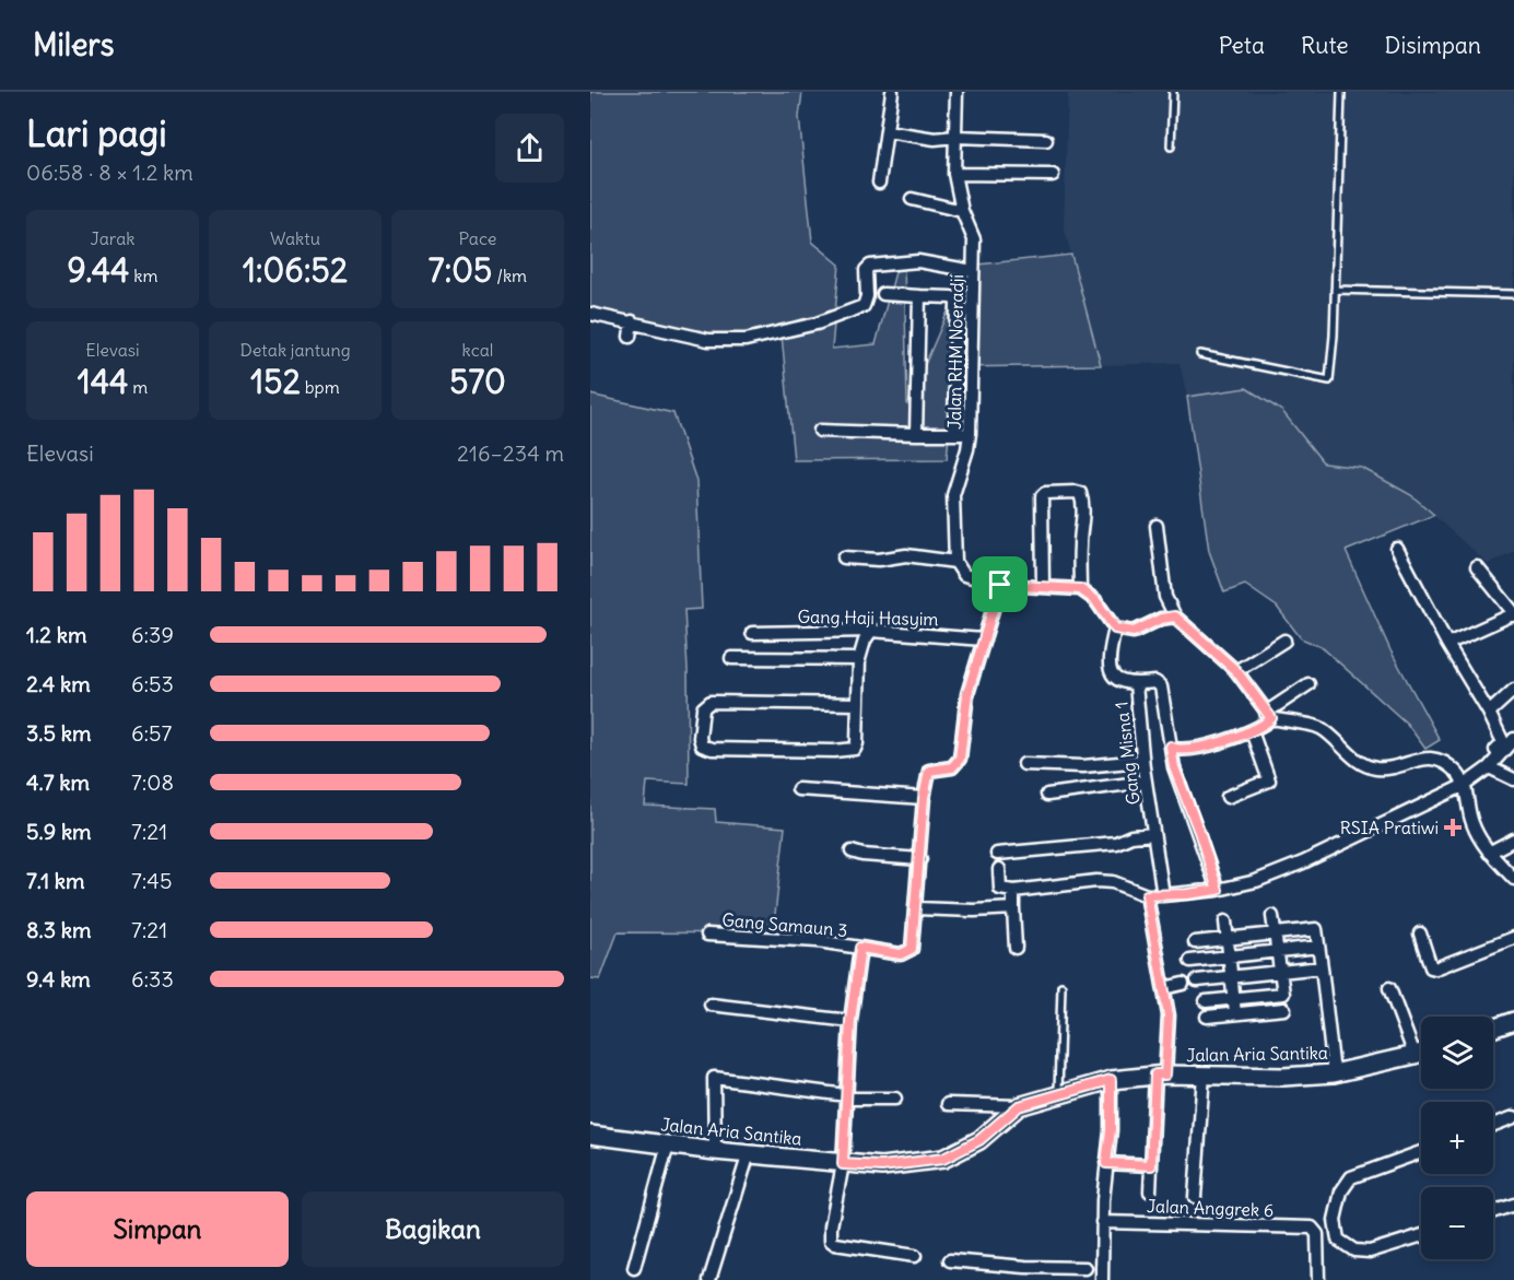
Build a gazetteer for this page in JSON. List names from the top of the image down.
{
  "streets": {
    "street": [
      "Jalan RHM Noeradji",
      "Gang Haji Hasyim",
      "Gang Misna 1",
      "Gang Samaun 3",
      "Jalan Aria Santika",
      "Jalan Anggrek 6"
    ]
  },
  "places": {
    "health": ["RSIA Pratiwi"]
  },
  "page": {
    "header": "Milers",
    "nav": ["Peta", "Rute", "Disimpan"],
    "heading": ["Lari pagi", "06:58 · 8 × 1.2 km"],
    "stats": [
      ["Jarak", "9.44 km"],
      ["Waktu", "1:06:52"],
      ["Pace", "7:05 /km"],
      ["Elevasi", "144 m"],
      ["Detak jantung", "152 bpm"],
      ["kcal", "570"]
    ],
    "chart": ["Elevasi", "216–234 m"],
    "list": [
      {
        "name": "1.2 km",
        "note": "6:39"
      },
      {
        "name": "2.4 km",
        "note": "6:53"
      },
      {
        "name": "3.5 km",
        "note": "6:57"
      },
      {
        "name": "4.7 km",
        "note": "7:08"
      },
      {
        "name": "5.9 km",
        "note": "7:21"
      },
      {
        "name": "7.1 km",
        "note": "7:45"
      },
      {
        "name": "8.3 km",
        "note": "7:21"
      },
      {
        "name": "9.4 km",
        "note": "6:33"
      }
    ],
    "map_buttons": ["+", "−"],
    "buttons": ["Simpan", "Bagikan"]
  }
}
